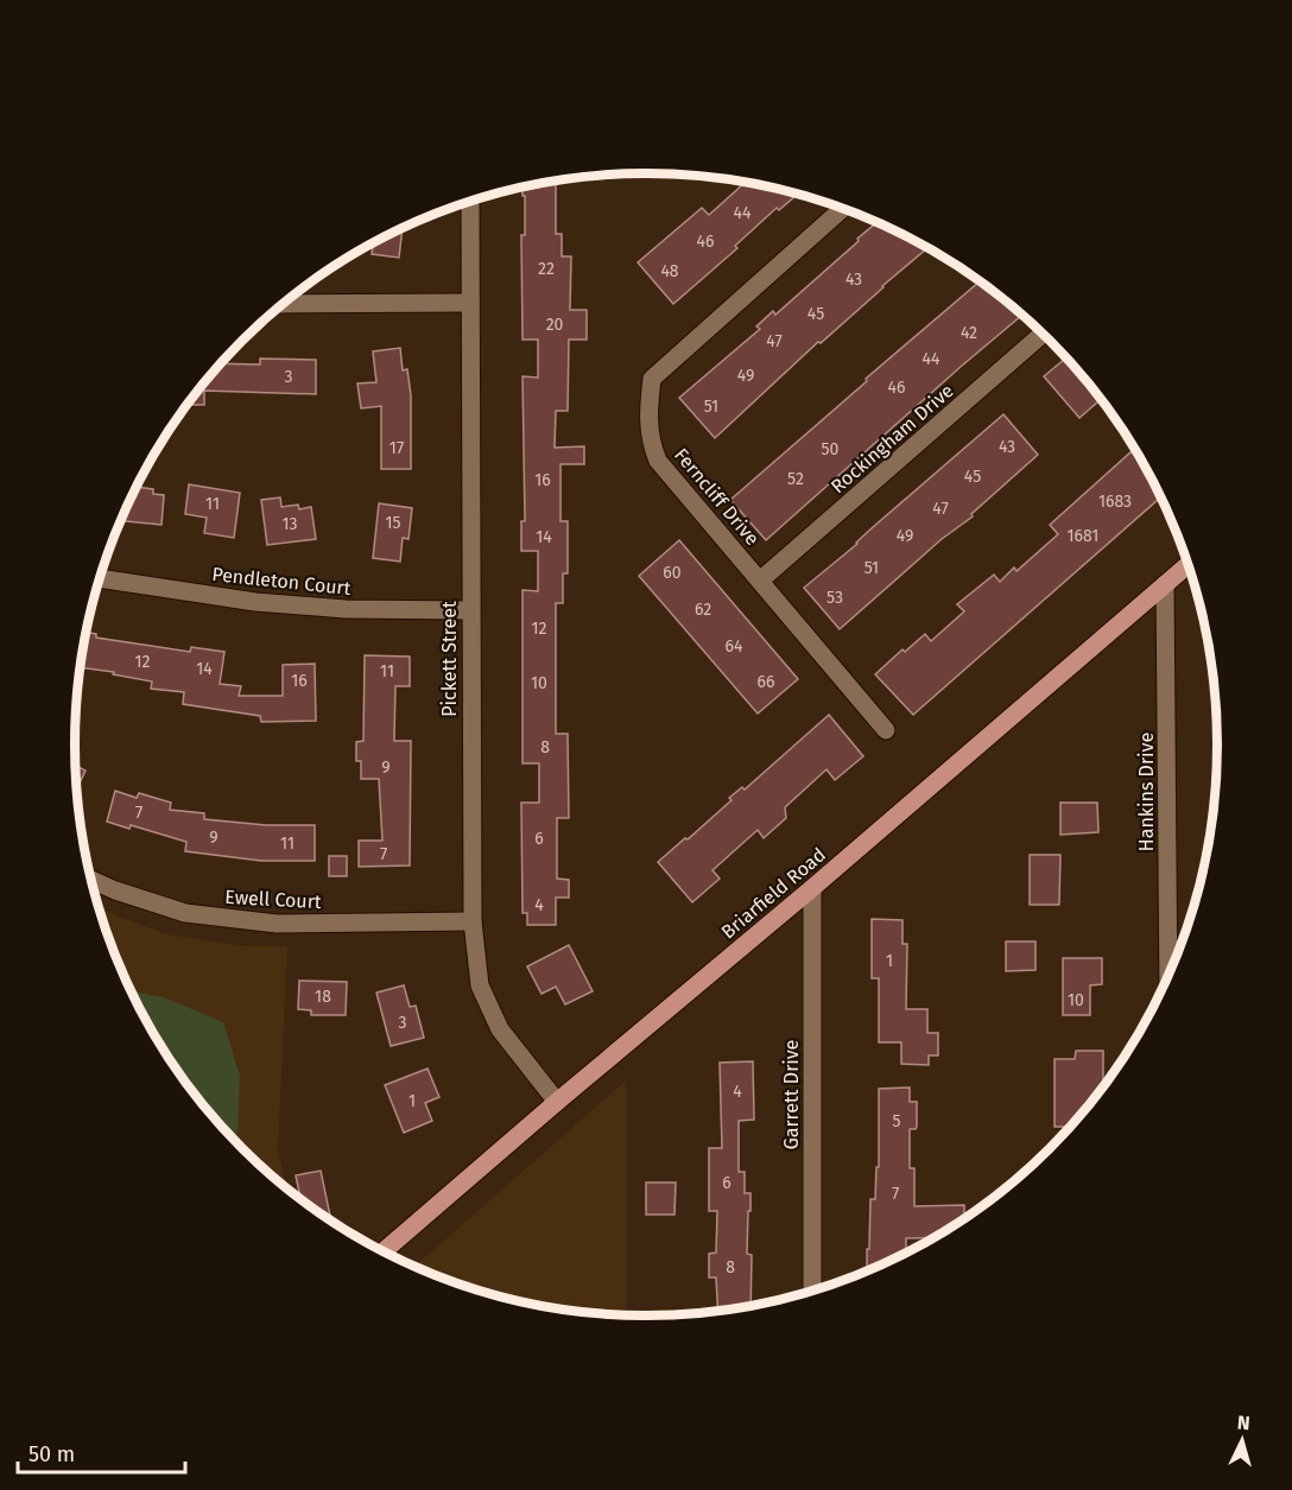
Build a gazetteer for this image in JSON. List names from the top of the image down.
{
  "streets": {
    "main road": ["Briarfield Road"],
    "street": [
      "Rockingham Drive",
      "Ferncliff Drive",
      "Pendleton Court",
      "Pickett Street",
      "Hankins Drive",
      "Ewell Court",
      "Garrett Drive"
    ]
  },
  "crossings": [
    ["Rockingham Drive", "Ferncliff Drive"],
    ["Pendleton Court", "Pickett Street"],
    ["Pickett Street", "Briarfield Road"],
    ["Pickett Street", "Ewell Court"],
    ["Hankins Drive", "Briarfield Road"],
    ["Briarfield Road", "Garrett Drive"]
  ],
  "house_numbers": [
    "44",
    "46",
    "22",
    "48",
    "43",
    "45",
    "20",
    "42",
    "47",
    "44",
    "49",
    "3",
    "46",
    "51",
    "43",
    "17",
    "50",
    "45",
    "52",
    "16",
    "1683",
    "11",
    "47",
    "15",
    "13",
    "49",
    "1681",
    "14",
    "51",
    "60",
    "53",
    "62",
    "12",
    "64",
    "12",
    "14",
    "11",
    "16",
    "66",
    "10",
    "8",
    "9",
    "7",
    "9",
    "6",
    "11",
    "7",
    "4",
    "1",
    "18",
    "10",
    "3",
    "4",
    "1",
    "5",
    "6",
    "7",
    "8"
  ],
  "scale_bar": "50 m",
  "north": "top"
}
